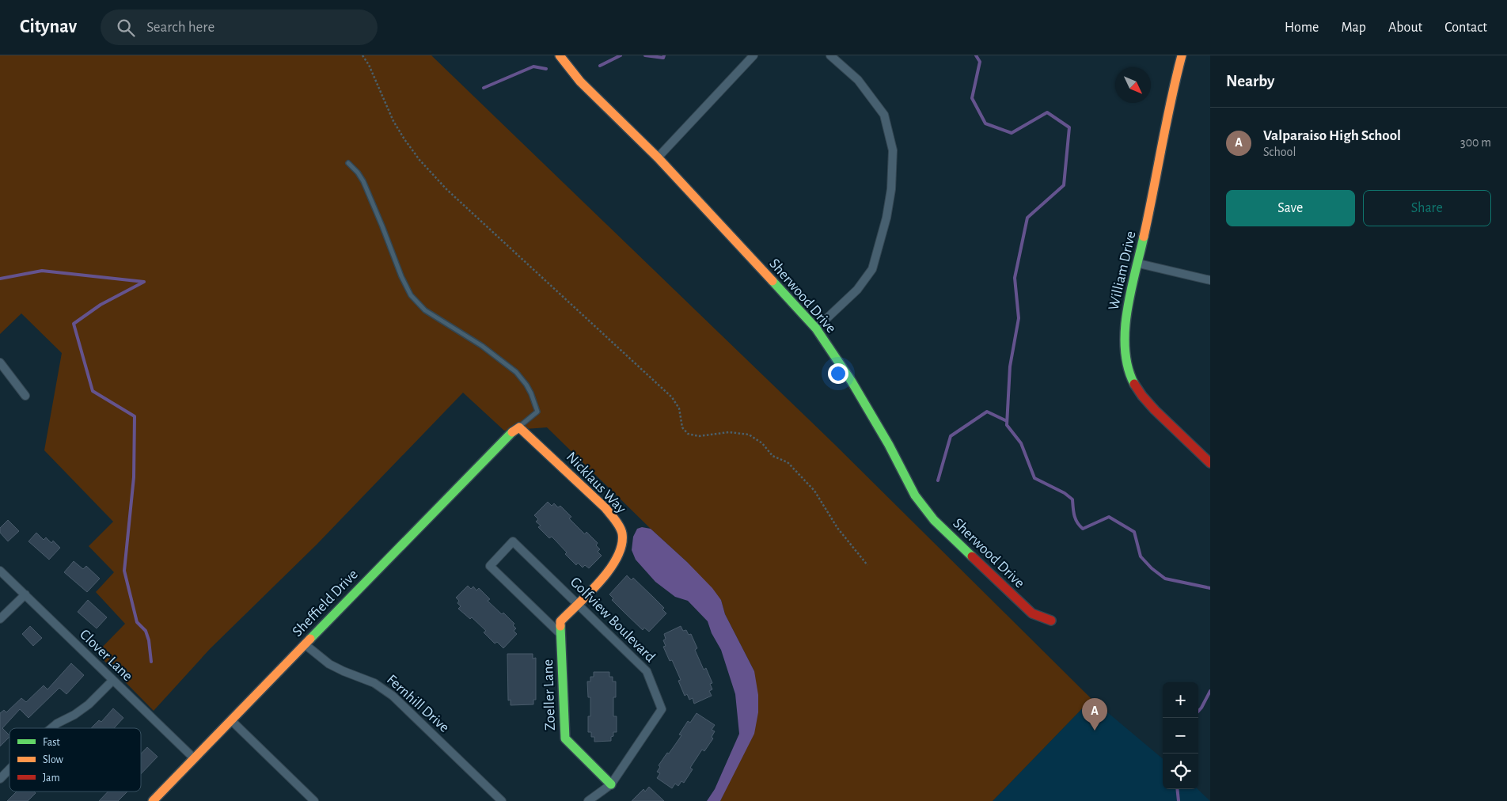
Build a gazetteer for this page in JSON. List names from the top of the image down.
{
  "streets": {
    "street": [
      "William Drive",
      "Sherwood Drive",
      "Nicklaus Way",
      "Sheffield Drive",
      "Golfview Boulevard",
      "Clover Lane",
      "Zoeller Lane",
      "Fernhill Drive"
    ]
  },
  "crossings": [
    ["Nicklaus Way", "Sheffield Drive"],
    ["Nicklaus Way", "Golfview Boulevard"],
    ["Nicklaus Way", "Zoeller Lane"],
    ["Sheffield Drive", "Clover Lane"],
    ["Sheffield Drive", "Fernhill Drive"],
    ["Golfview Boulevard", "Zoeller Lane"]
  ],
  "legend": ["Fast", "Slow", "Jam"],
  "north": "bottom right",
  "page": {
    "header": "Citynav",
    "search": "Search here",
    "nav": [
      "Home",
      "Map",
      "About",
      "Contact"
    ],
    "heading": "Nearby",
    "list": [
      {
        "mark": "A",
        "name": "Valparaiso High School",
        "note": "School",
        "value": "300 m"
      }
    ],
    "buttons": ["Save", "Share"],
    "map_buttons": ["+", "−"],
    "pins": "A"
  }
}
